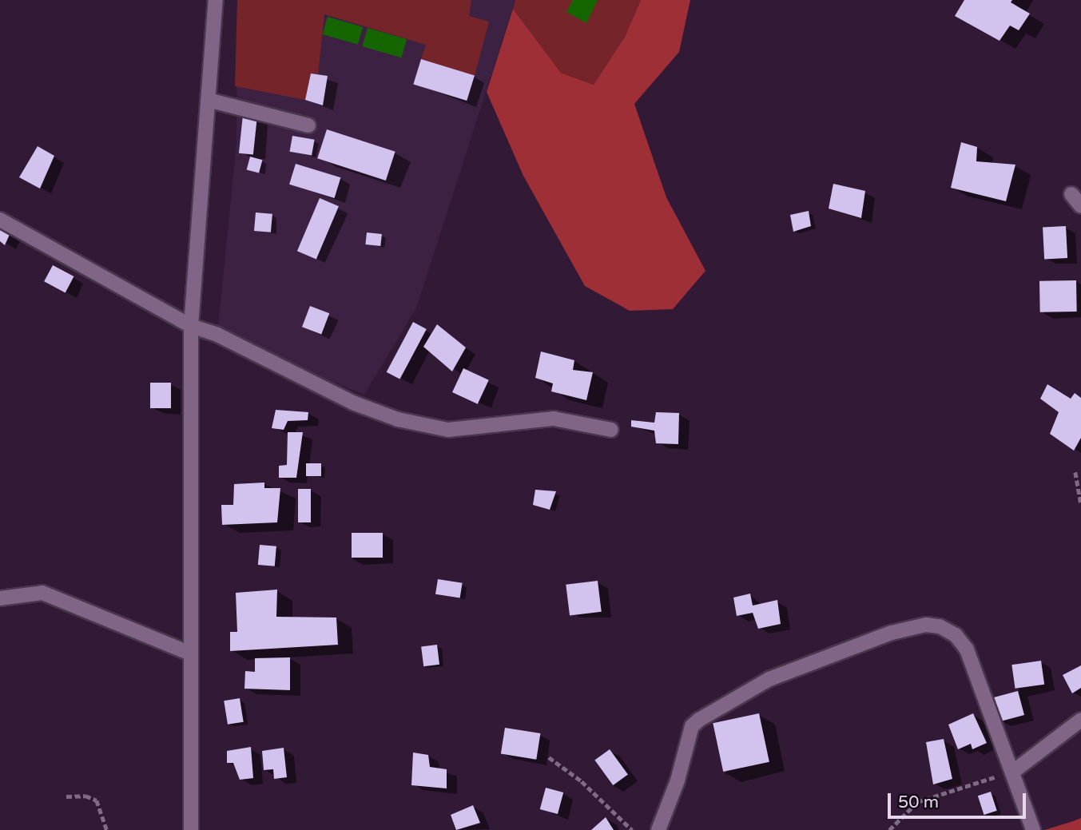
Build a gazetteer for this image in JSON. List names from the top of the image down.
{
  "scale_bar": "50 m"
}
